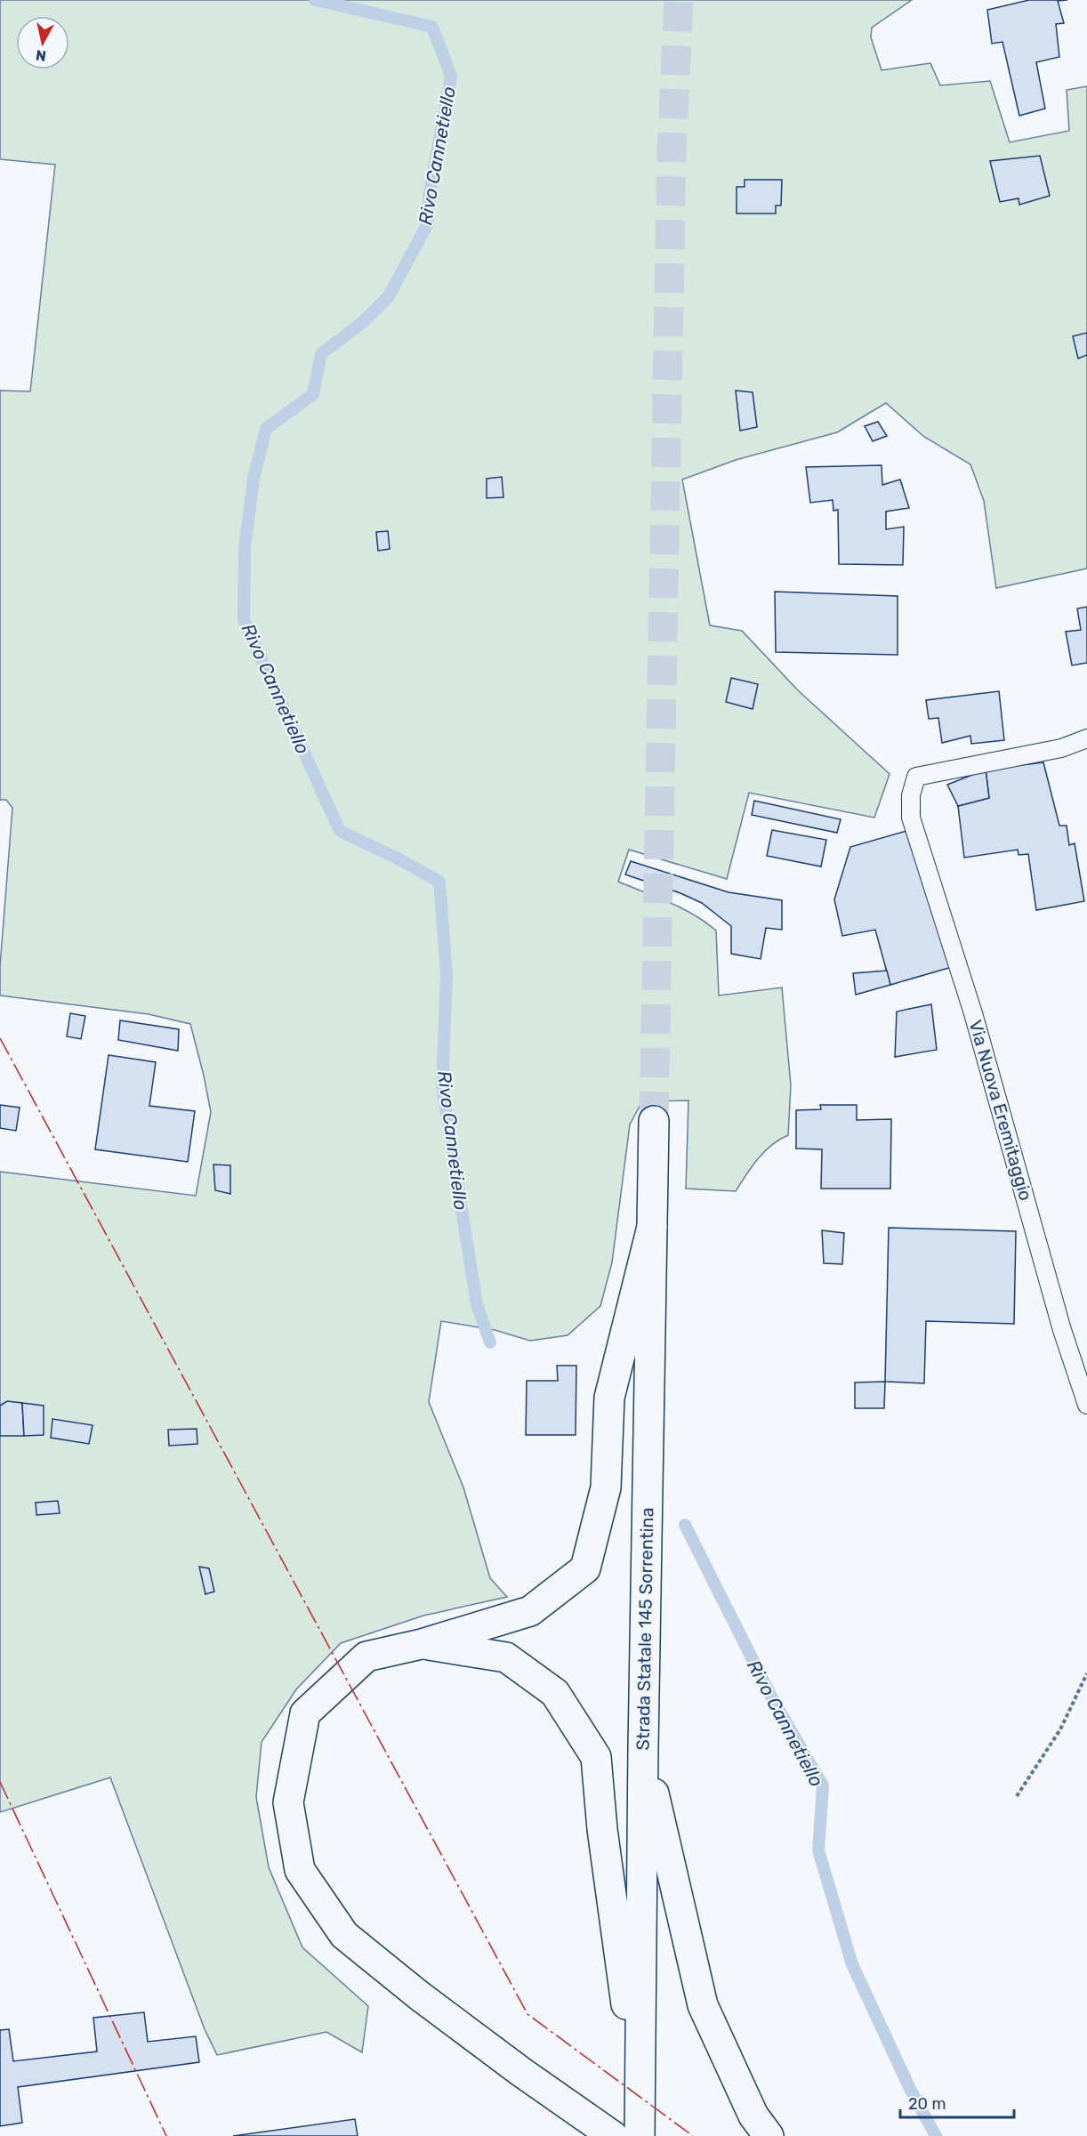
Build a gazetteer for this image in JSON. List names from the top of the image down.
{
  "streets": {
    "highway": ["Strada Statale 145 Sorrentina"],
    "lane": ["Via Nuova Eremitaggio"]
  },
  "water": ["Rivo Cannetiello"],
  "scale_bar": "20 m",
  "north": "bottom"
}
